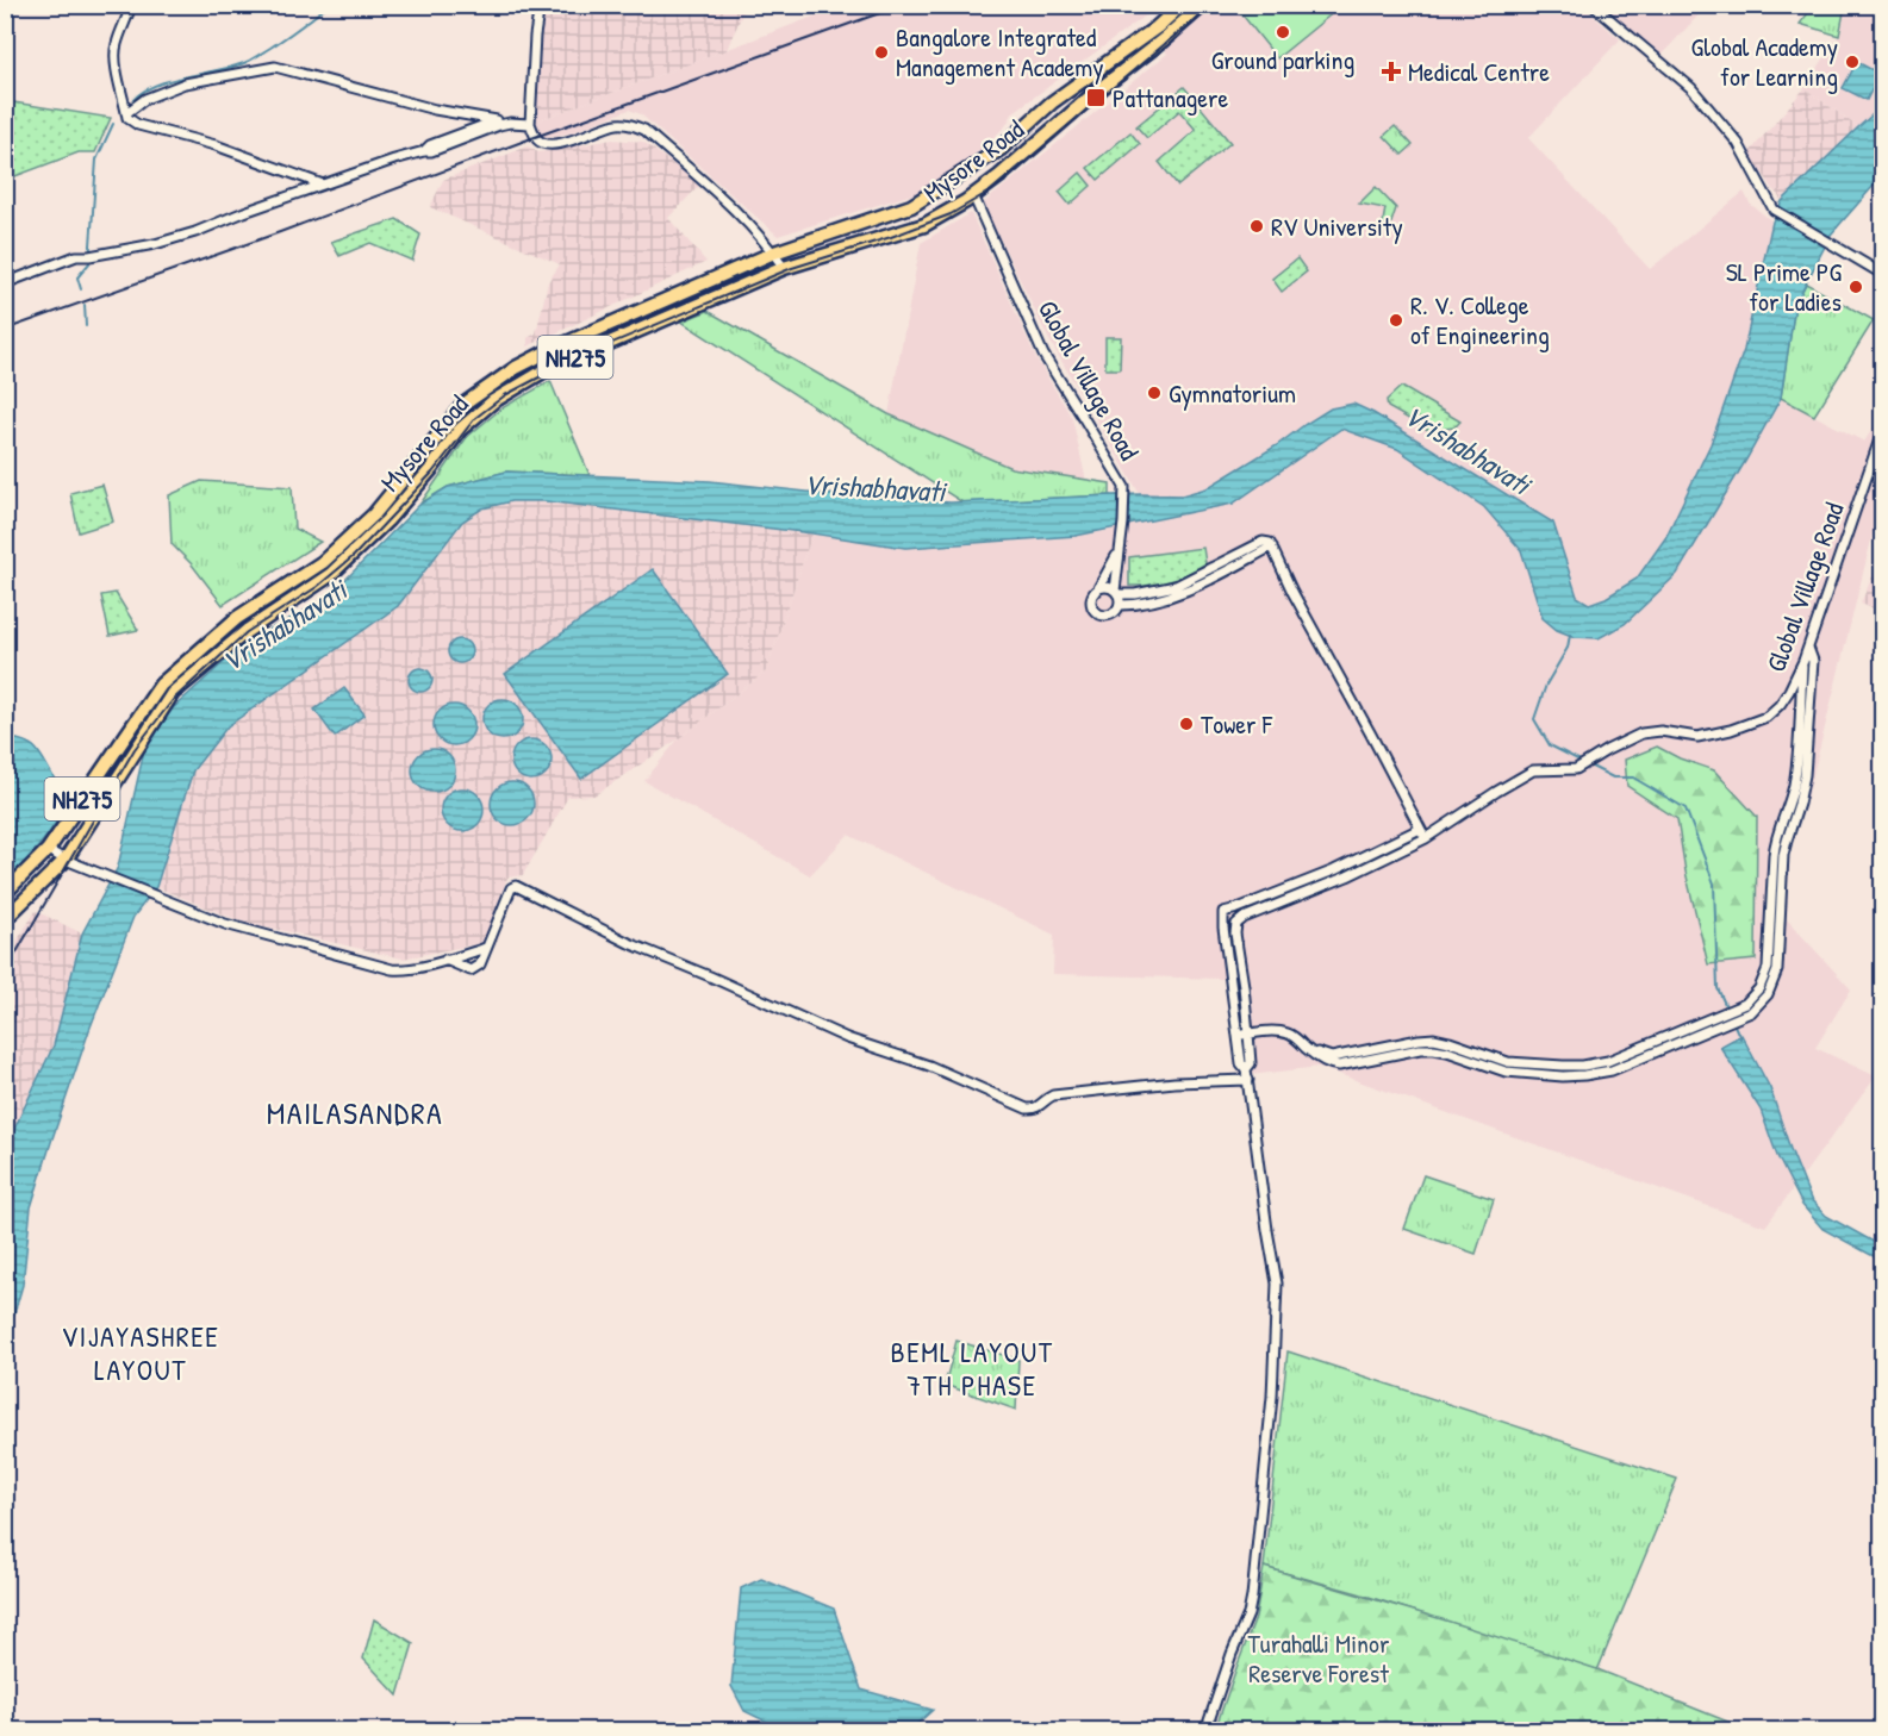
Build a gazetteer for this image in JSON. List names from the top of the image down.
{
  "streets": {
    "highway": ["Mysore Road", "NH275"],
    "street": ["Global Village Road"]
  },
  "crossings": [
    ["Mysore Road", "NH275"],
    ["Mysore Road", "Global Village Road"]
  ],
  "districts": ["MAILASANDRA", "VIJAYASHREE LAYOUT", "BEML LAYOUT 7TH PHASE"],
  "water": ["Vrishabhavati"],
  "parks": ["Turahalli Minor Reserve Forest"],
  "places": {
    "other": [
      "Ground parking",
      "Bangalore Integrated Management Academy",
      "Global Academy for Learning",
      "RV University",
      "SL Prime PG for Ladies",
      "R. V. College of Engineering",
      "Gymnatorium",
      "Tower F"
    ],
    "health": ["Medical Centre"],
    "transit": ["Pattanagere"]
  }
}
